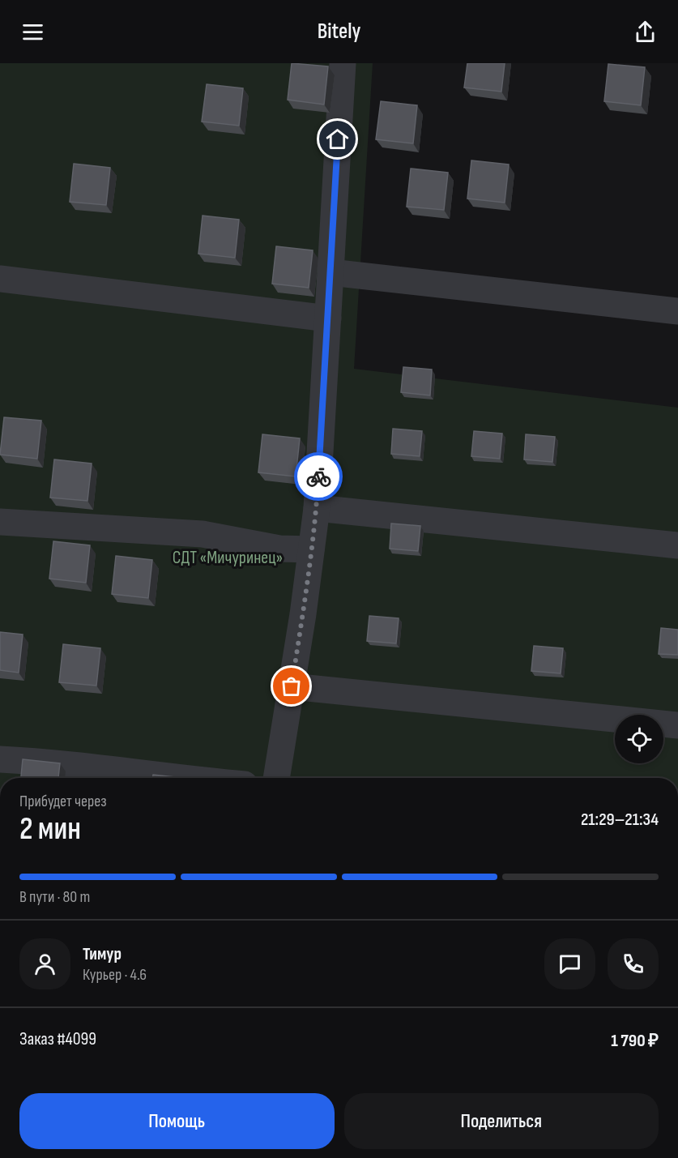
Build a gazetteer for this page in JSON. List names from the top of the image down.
{
  "parks": ["СДТ «Мичуринец»"],
  "page": {
    "header": "Bitely",
    "heading": ["2 мин", "Прибудет через", "21:29–21:34"],
    "panel": [
      "Тимур",
      "Курьер · 4.6",
      "Заказ #4099",
      "1 790 ₽"
    ],
    "bar": "В пути · 80 m",
    "buttons": ["Помощь", "Поделиться"]
  }
}
